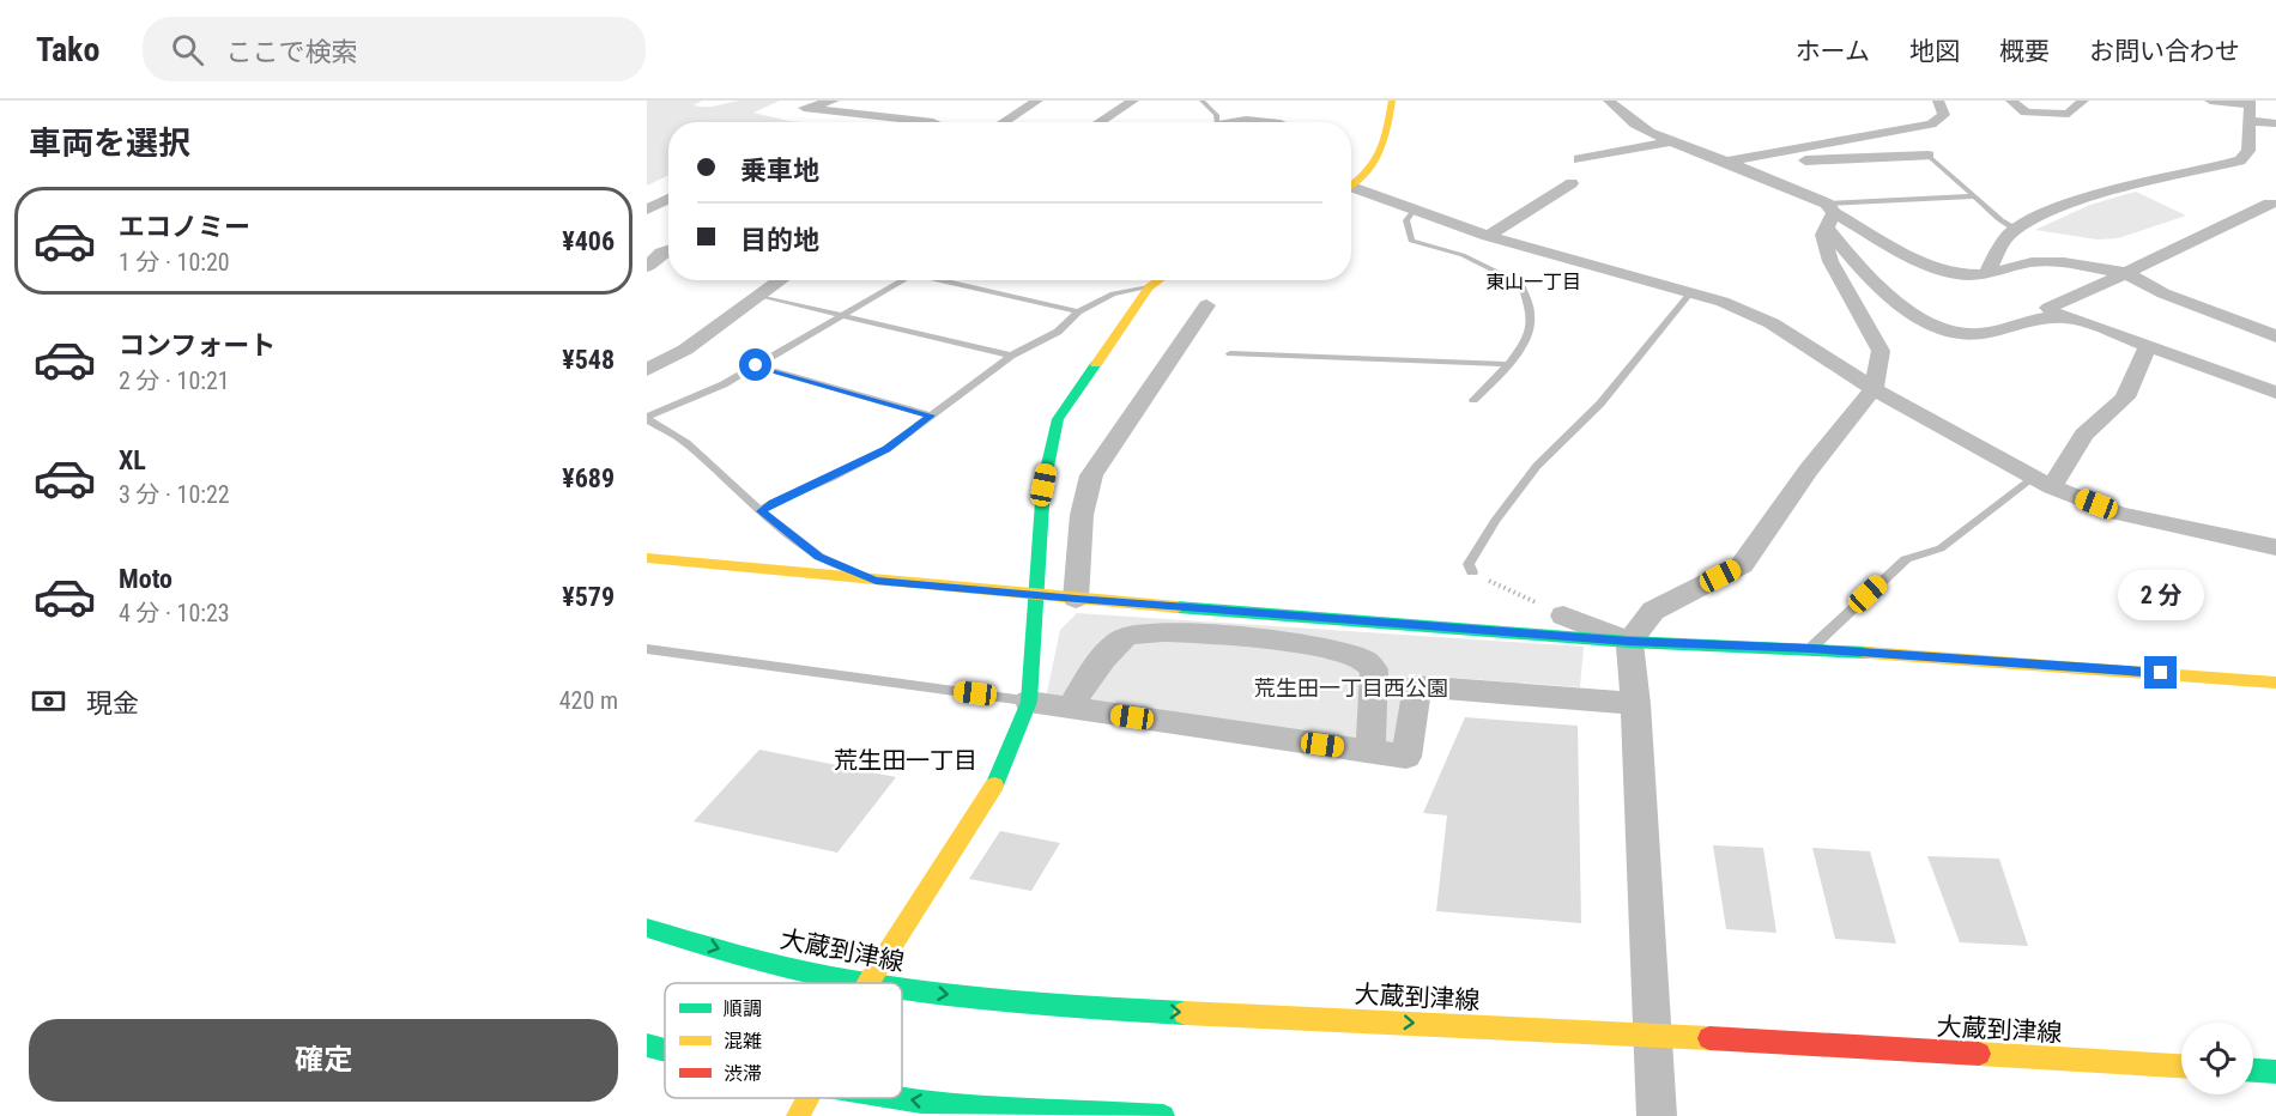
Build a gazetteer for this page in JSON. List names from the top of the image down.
{
  "streets": {
    "street": ["大蔵到津線"]
  },
  "one_way": ["大蔵到津線"],
  "districts": ["東山一丁目", "荒生田一丁目"],
  "parks": ["荒生田一丁目西公園"],
  "legend": ["順調", "混雑", "渋滞"],
  "page": {
    "header": "Tako",
    "search": "ここで検索",
    "nav": [
      "ホーム",
      "地図",
      "概要",
      "お問い合わせ"
    ],
    "heading": "車両を選択",
    "banner": ["乗車地", "目的地"],
    "list": [
      {
        "name": "エコノミー",
        "note": "1 分 · 10:20",
        "value": "¥406"
      },
      {
        "name": "コンフォート",
        "note": "2 分 · 10:21",
        "value": "¥548"
      },
      {
        "name": "XL",
        "note": "3 分 · 10:22",
        "value": "¥689"
      },
      {
        "name": "Moto",
        "note": "4 分 · 10:23",
        "value": "¥579"
      }
    ],
    "bubble": "2 分",
    "pay": ["現金", "420 m"],
    "buttons": "確定"
  }
}
